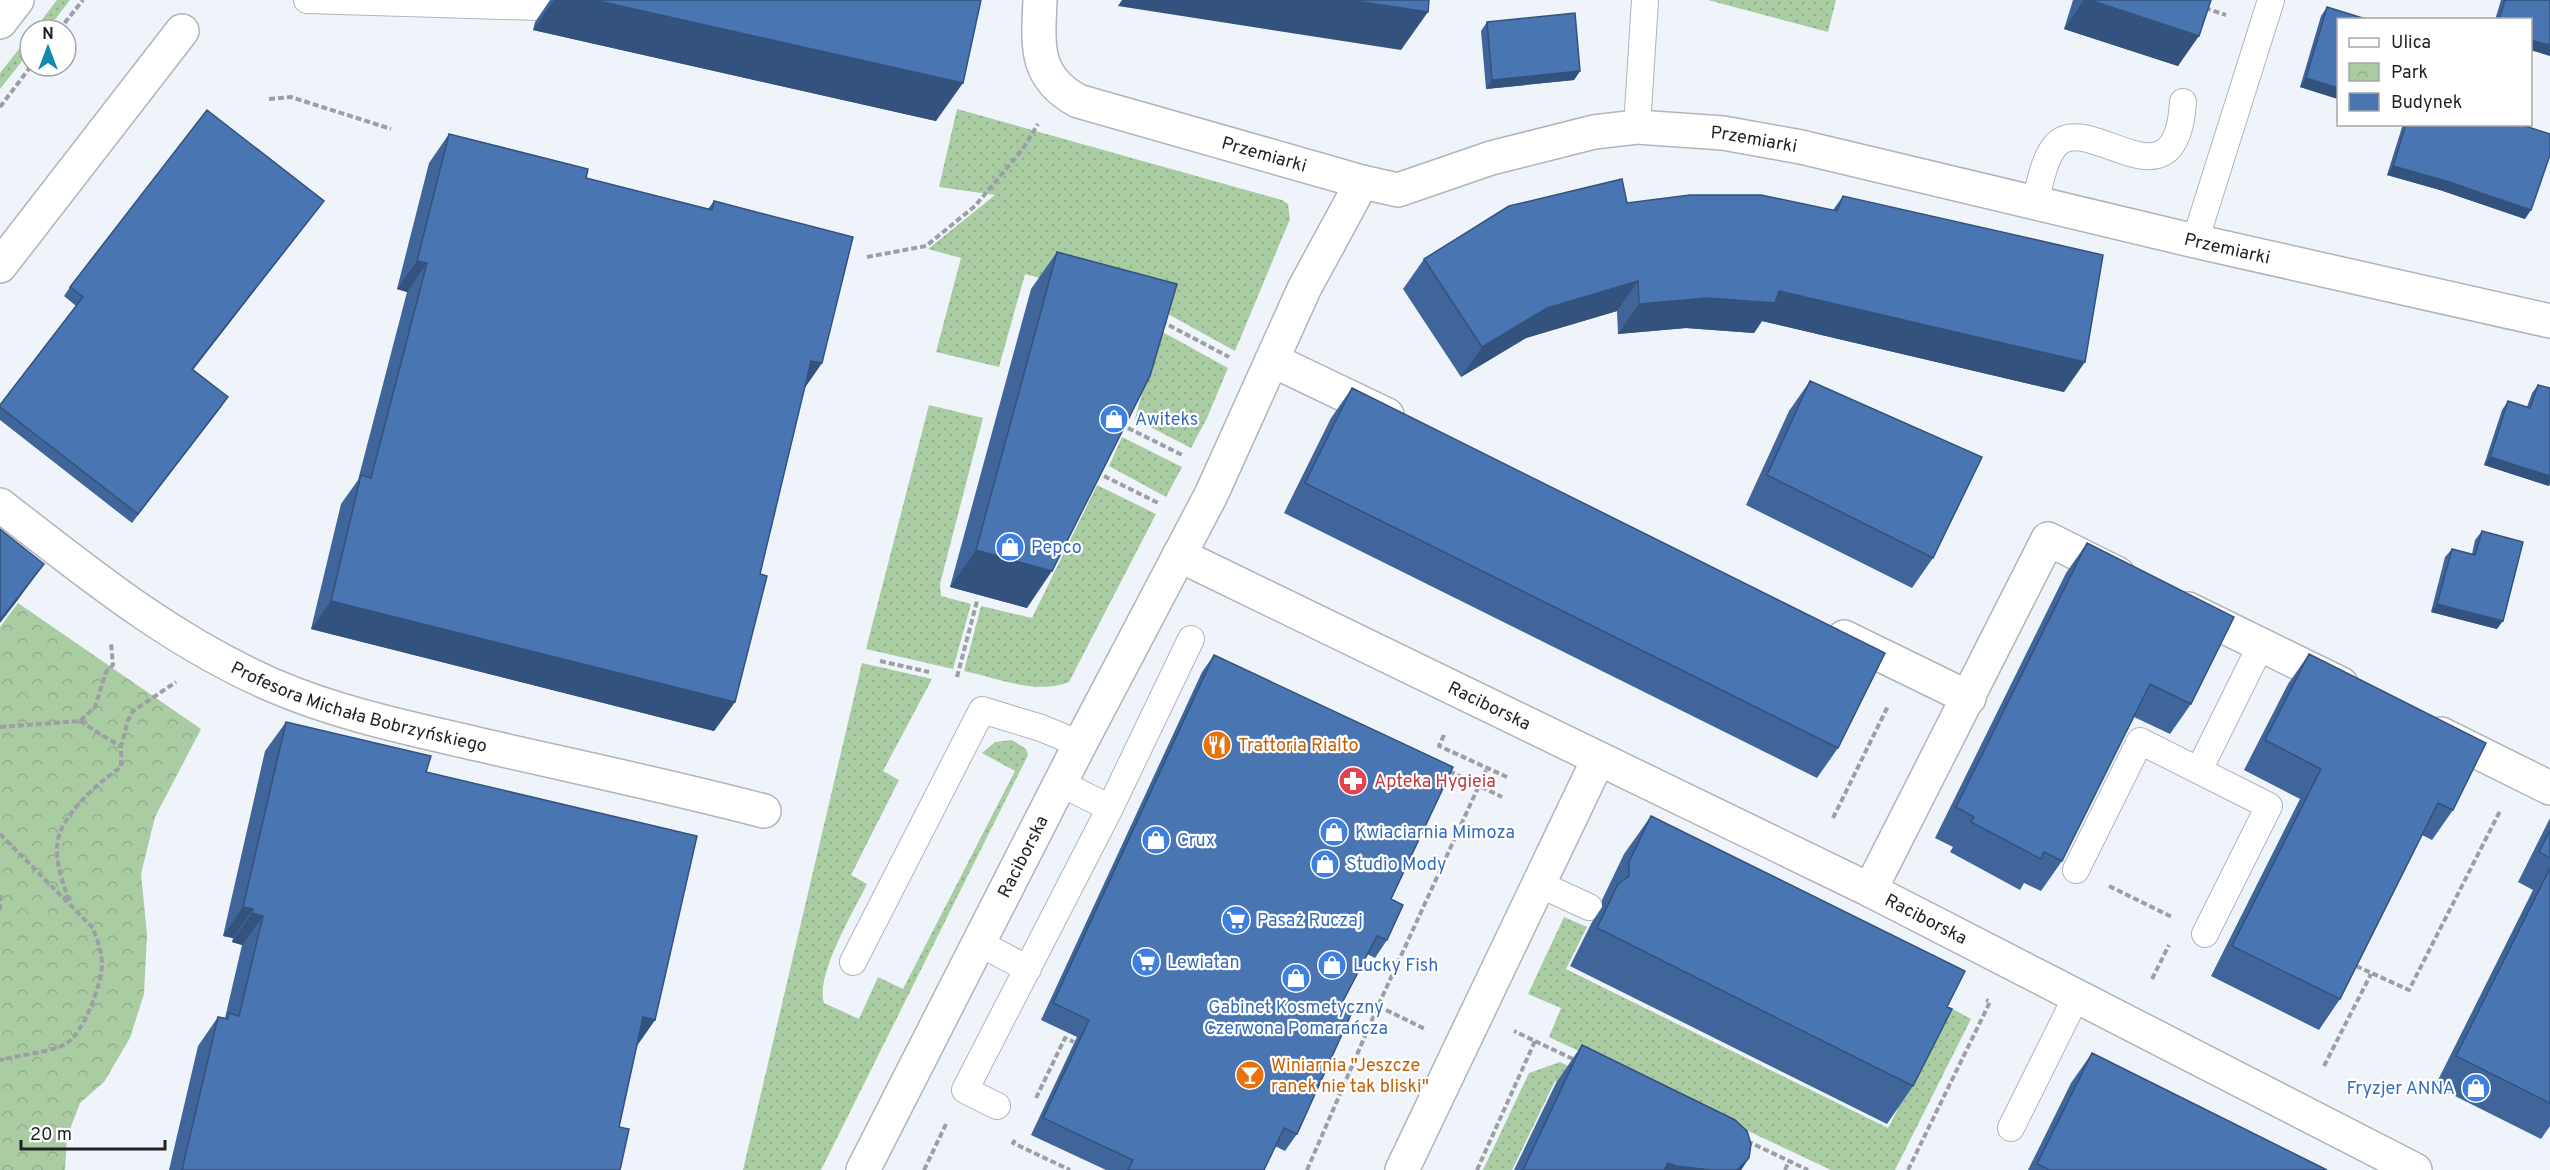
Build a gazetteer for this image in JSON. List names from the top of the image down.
{
  "streets": {
    "street": ["Przemiarki", "Profesora Michała Bobrzyńskiego", "Raciborska"]
  },
  "places": {
    "shop": [
      "Awiteks",
      "Pepco",
      "Kwiaciarnia Mimoza",
      "Crux",
      "Studio Mody",
      "Lucky Fish",
      "Gabinet Kosmetyczny Czerwona Pomarańcza",
      "Fryzjer ANNA"
    ],
    "restaurant": ["Trattoria Rialto"],
    "pharmacy": ["Apteka Hygieia"],
    "supermarket": ["Pasaż Ruczaj", "Lewiatan"],
    "bar": ["Winiarnia \"Jeszcze ranek nie tak bliski\""]
  },
  "legend": ["Ulica", "Park", "Budynek"],
  "scale_bar": "20 m",
  "north": "top"
}
